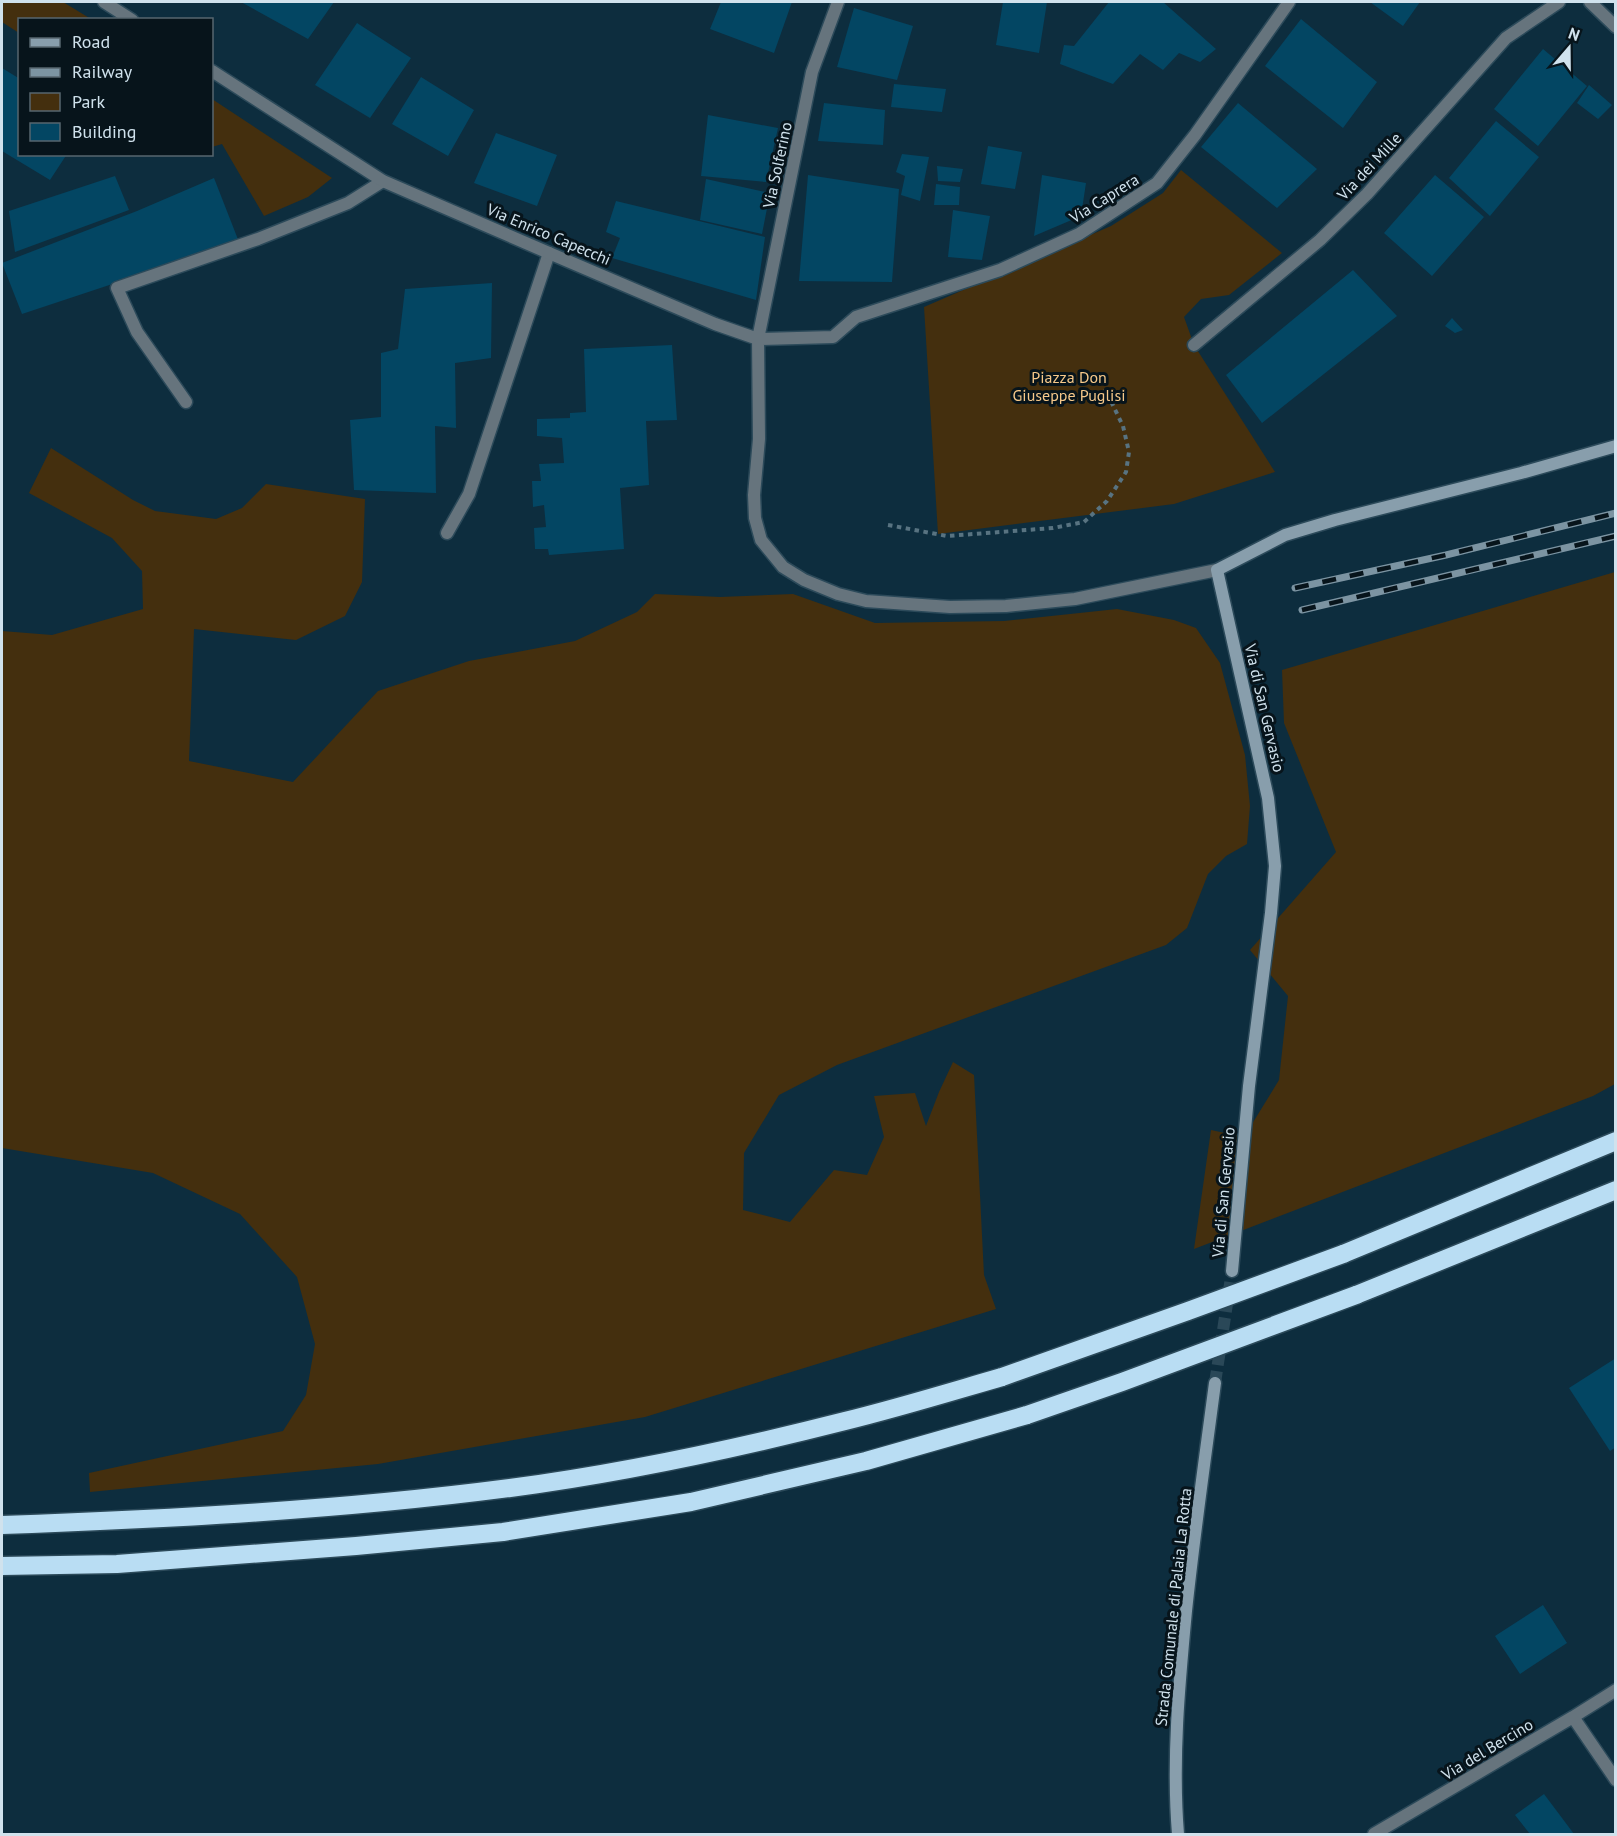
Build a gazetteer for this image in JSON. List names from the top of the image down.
{
  "streets": {
    "street": [
      "Via Solferino",
      "Via dei Mille",
      "Via Caprera",
      "Via Enrico Capecchi",
      "Via di San Gervasio",
      "Strada Comunale di Palaia La Rotta",
      "Via del Bercino"
    ]
  },
  "crossings": [
    ["Via Solferino", "Via Enrico Capecchi"],
    ["Via Solferino", "Via di San Gervasio"],
    ["Via Caprera", "Via Enrico Capecchi"]
  ],
  "parks": ["Piazza Don Giuseppe Puglisi"],
  "legend": [
    "Road",
    "Railway",
    "Park",
    "Building"
  ],
  "north": "top"
}
